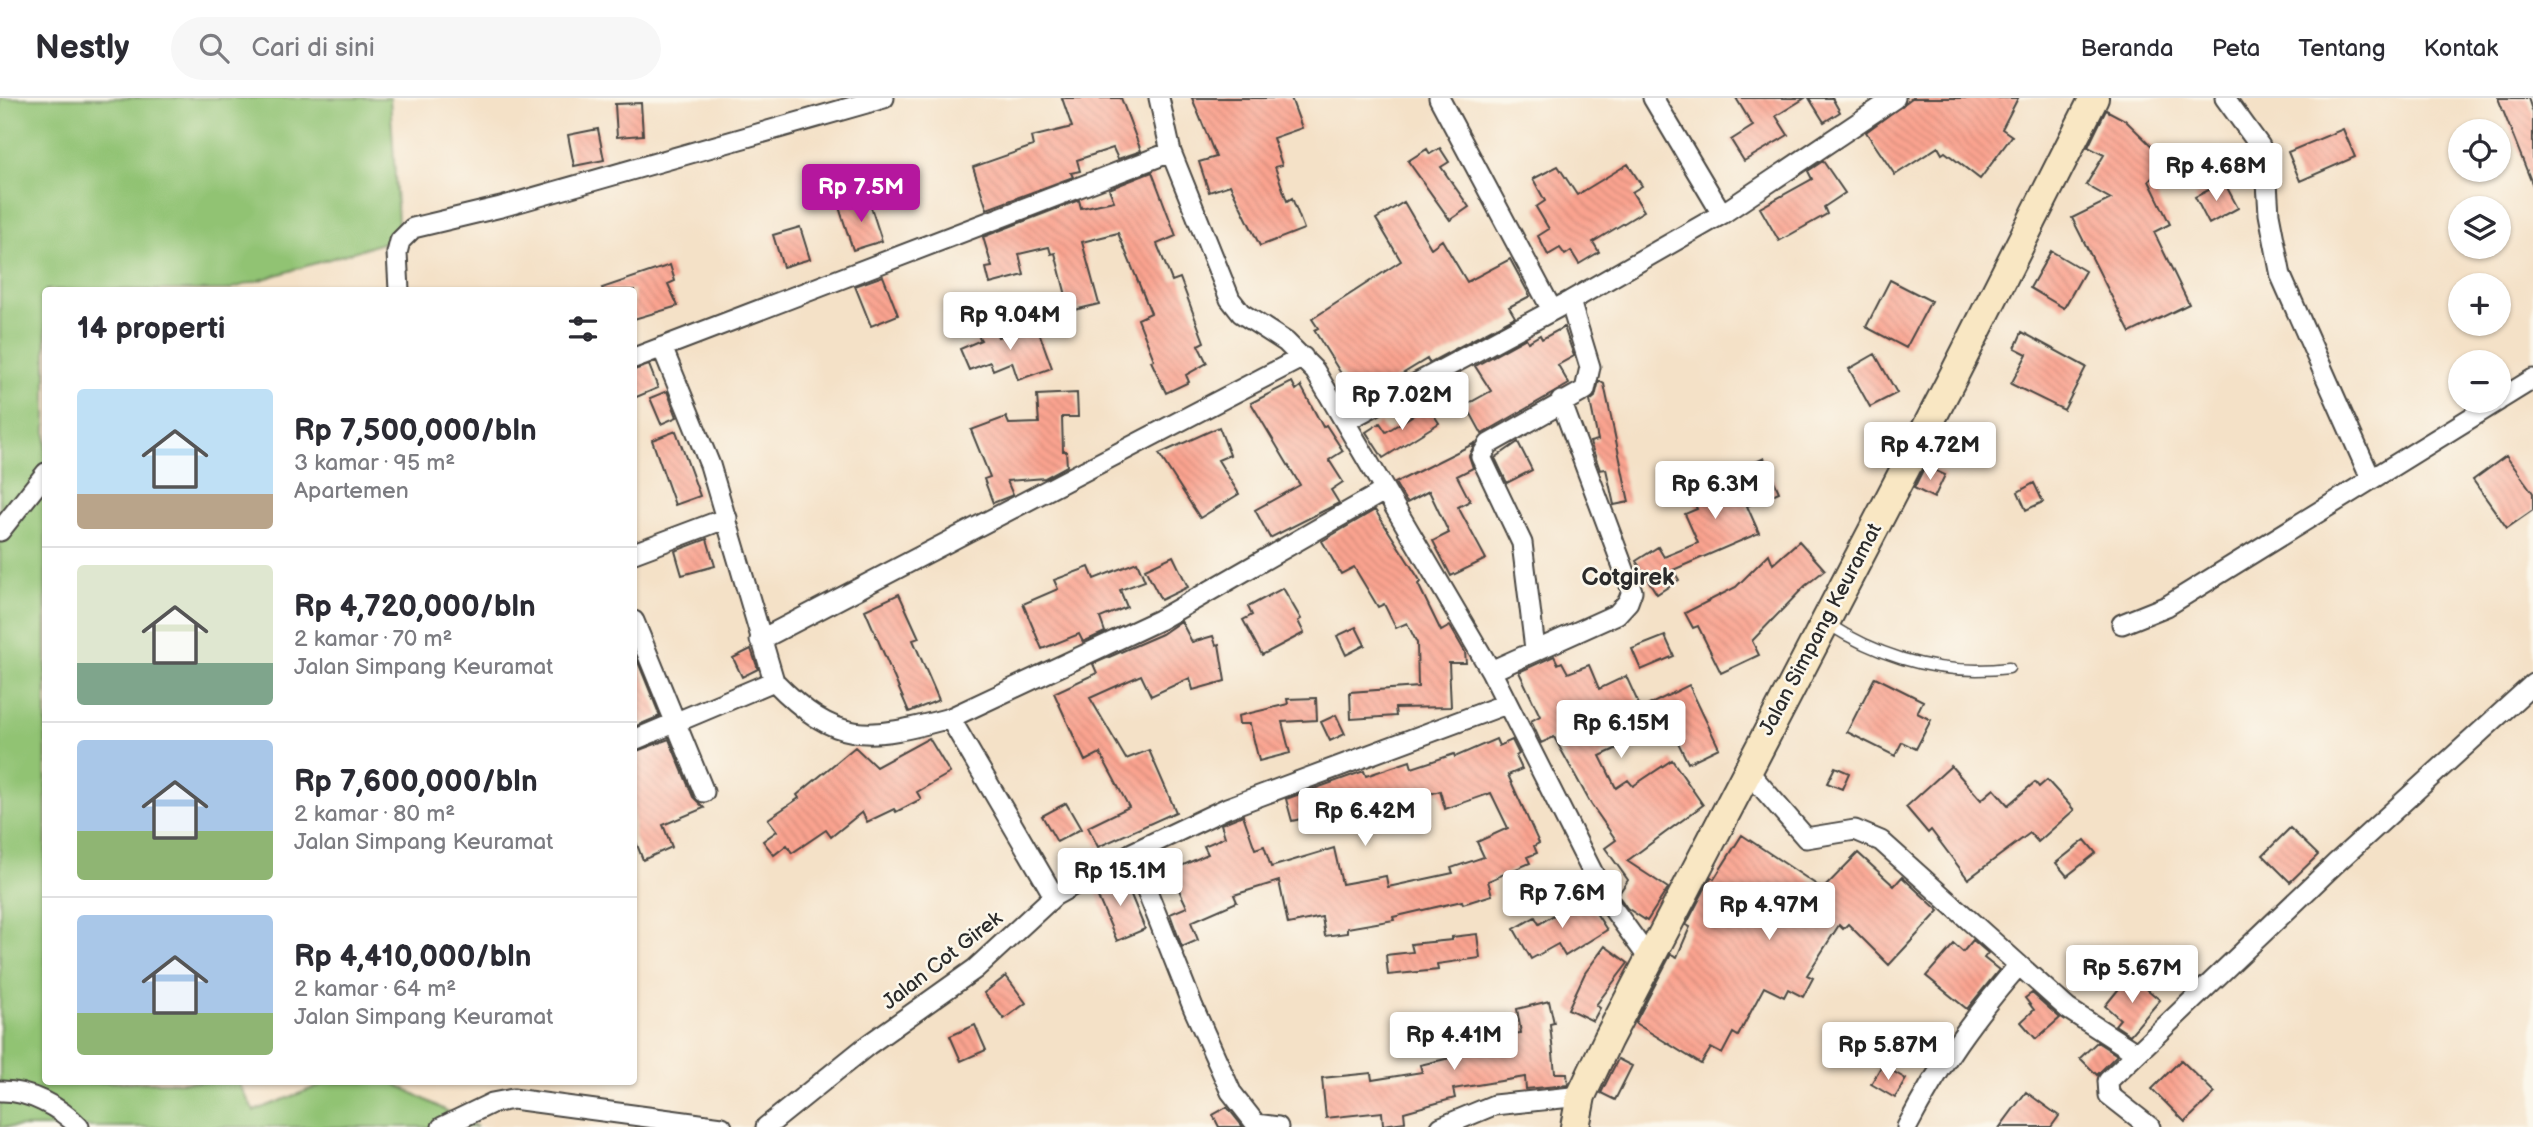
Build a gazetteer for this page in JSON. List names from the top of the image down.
{
  "streets": {
    "main road": ["Jalan Simpang Keuramat"],
    "street": ["Jalan Cot Girek"]
  },
  "districts": ["Cotgirek"],
  "page": {
    "header": "Nestly",
    "search": "Cari di sini",
    "nav": [
      "Beranda",
      "Peta",
      "Tentang",
      "Kontak"
    ],
    "map_buttons": ["+", "−"],
    "price": [
      "Rp 4.68M",
      "Rp 7.5M",
      "Rp 9.04M",
      "Rp 7.02M",
      "Rp 4.72M",
      "Rp 6.3M",
      "Rp 6.15M",
      "Rp 6.42M",
      "Rp 15.1M",
      "Rp 7.6M",
      "Rp 4.97M",
      "Rp 5.67M",
      "Rp 4.41M",
      "Rp 5.87M"
    ],
    "heading": "14 properti",
    "list": [
      {
        "name": "Rp 7,500,000/bln",
        "note": "3 kamar · 95 m² · Apartemen"
      },
      {
        "name": "Rp 4,720,000/bln",
        "note": "2 kamar · 70 m² · Jalan Simpang Keuramat"
      },
      {
        "name": "Rp 7,600,000/bln",
        "note": "2 kamar · 80 m² · Jalan Simpang Keuramat"
      },
      {
        "name": "Rp 4,410,000/bln",
        "note": "2 kamar · 64 m² · Jalan Simpang Keuramat"
      }
    ]
  }
}
